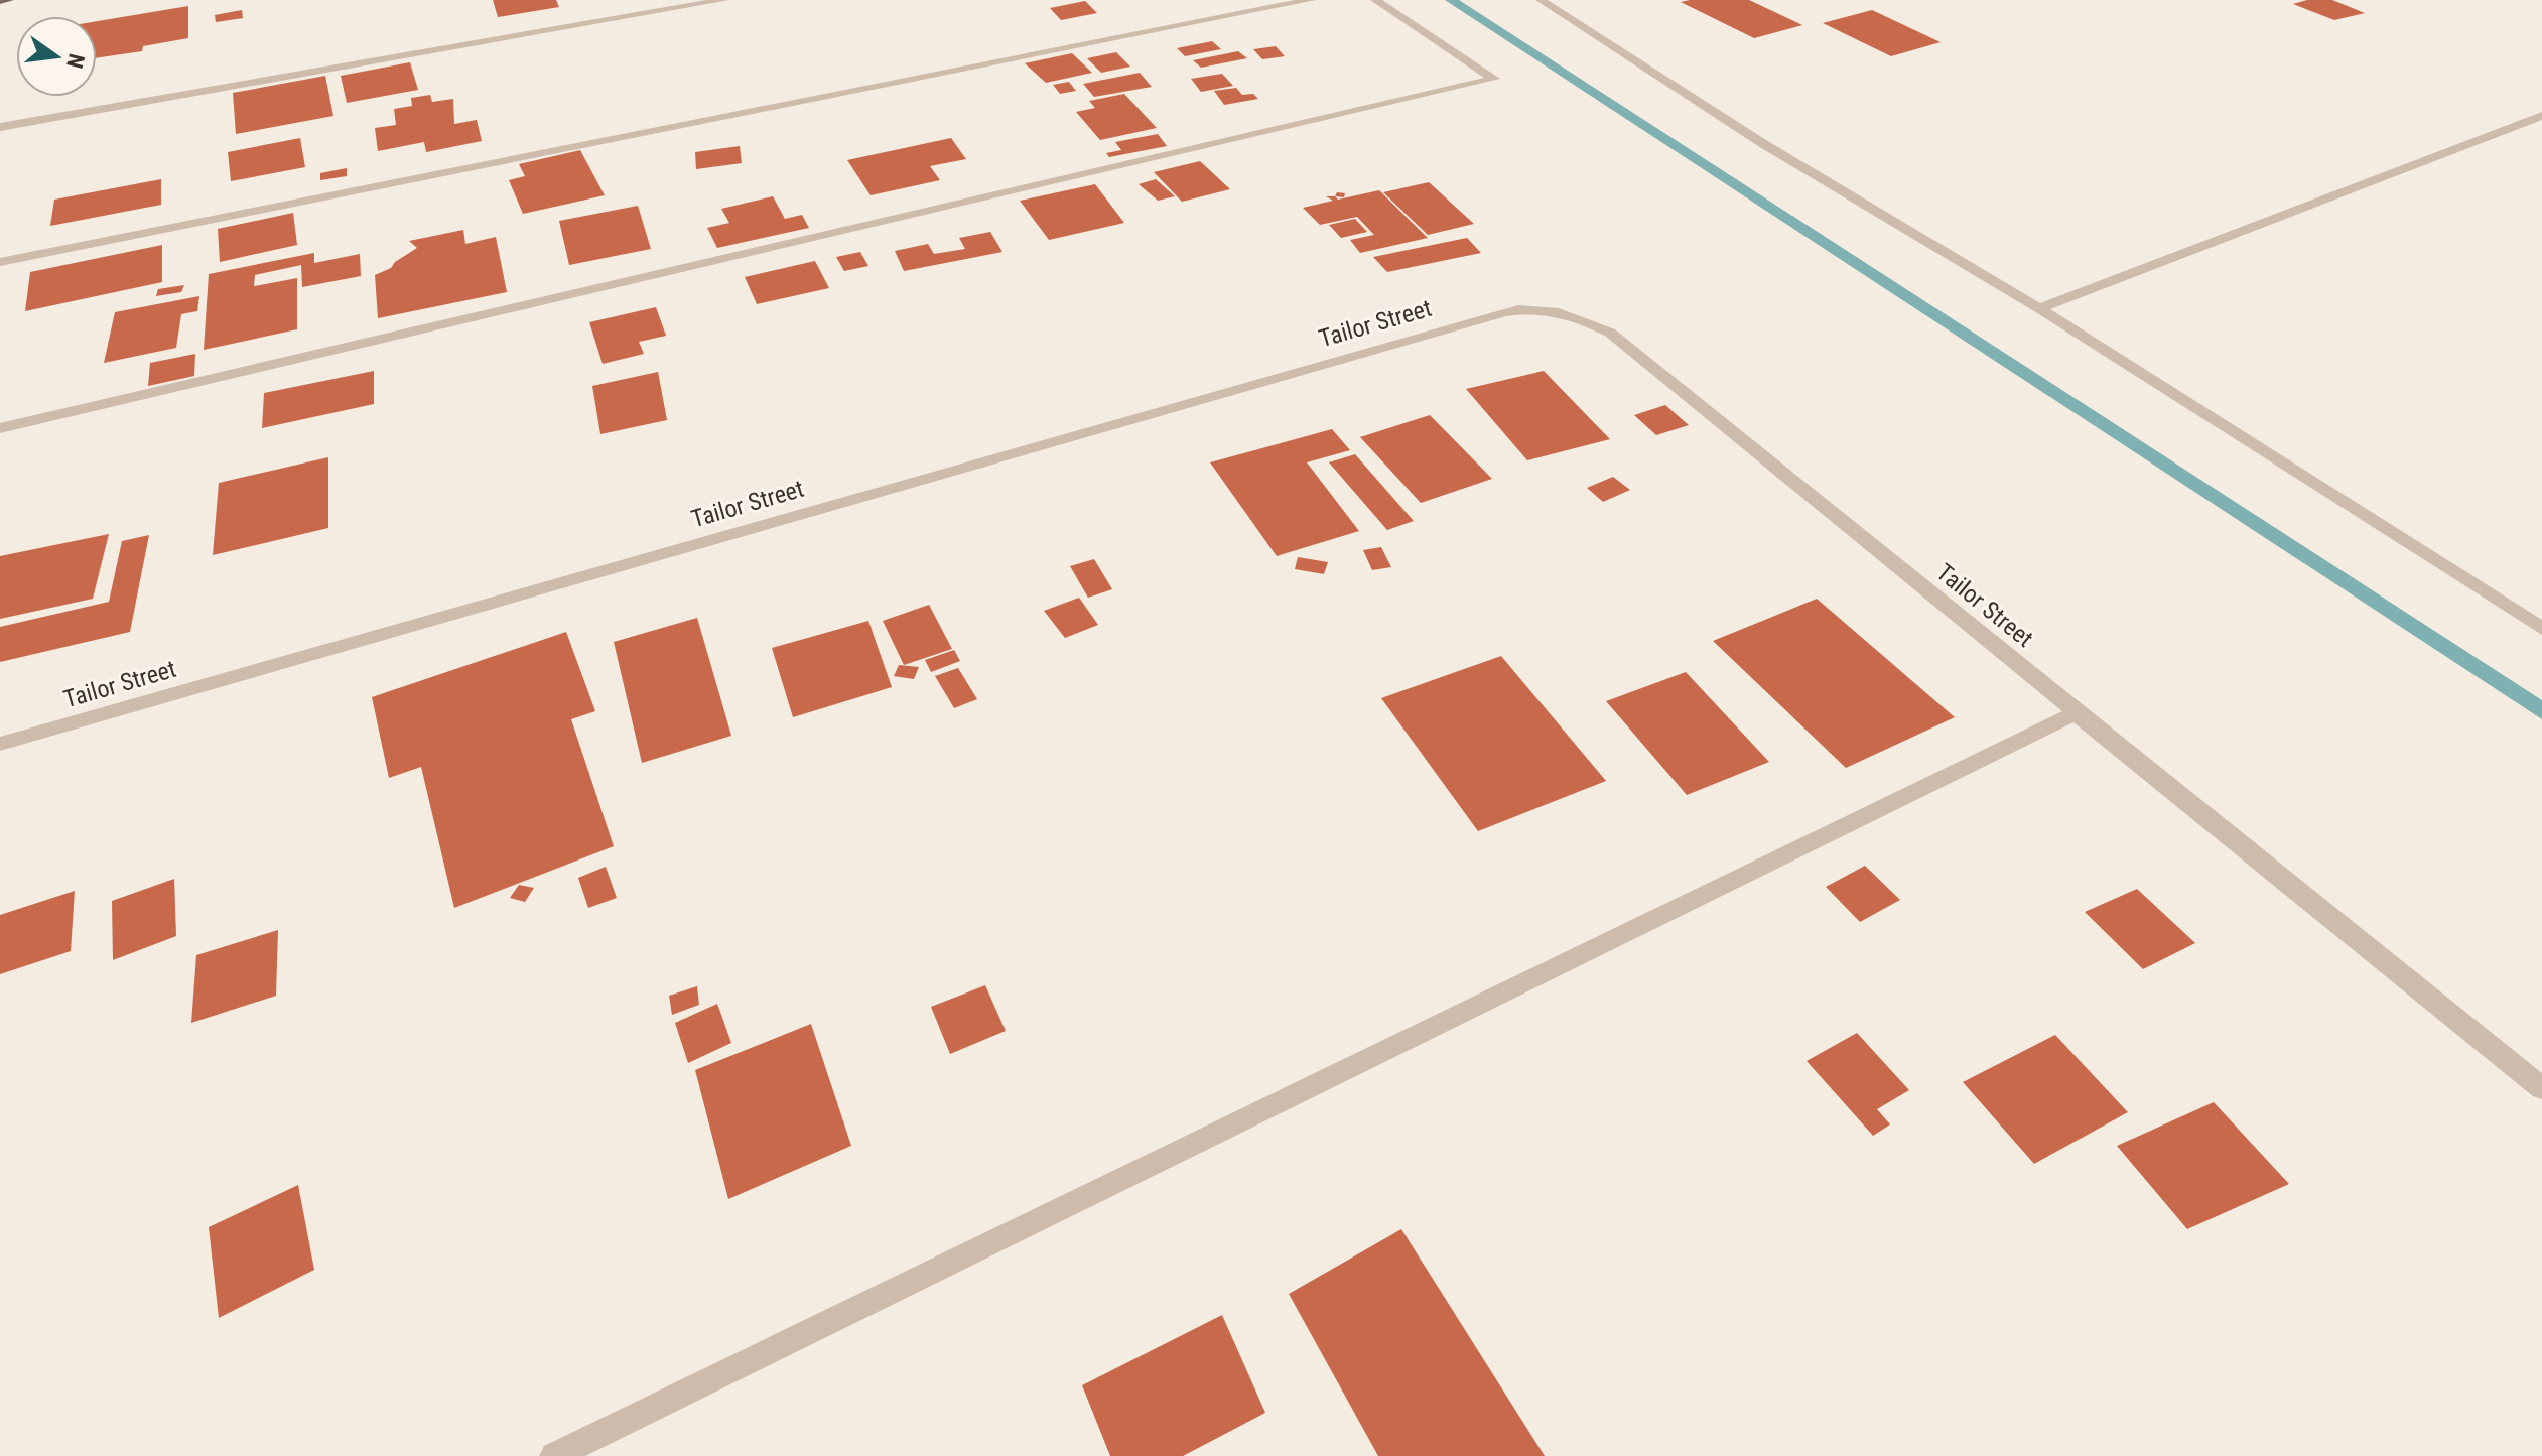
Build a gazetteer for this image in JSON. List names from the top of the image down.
{
  "streets": {
    "street": ["Tailor Street"]
  },
  "north": "right"
}
